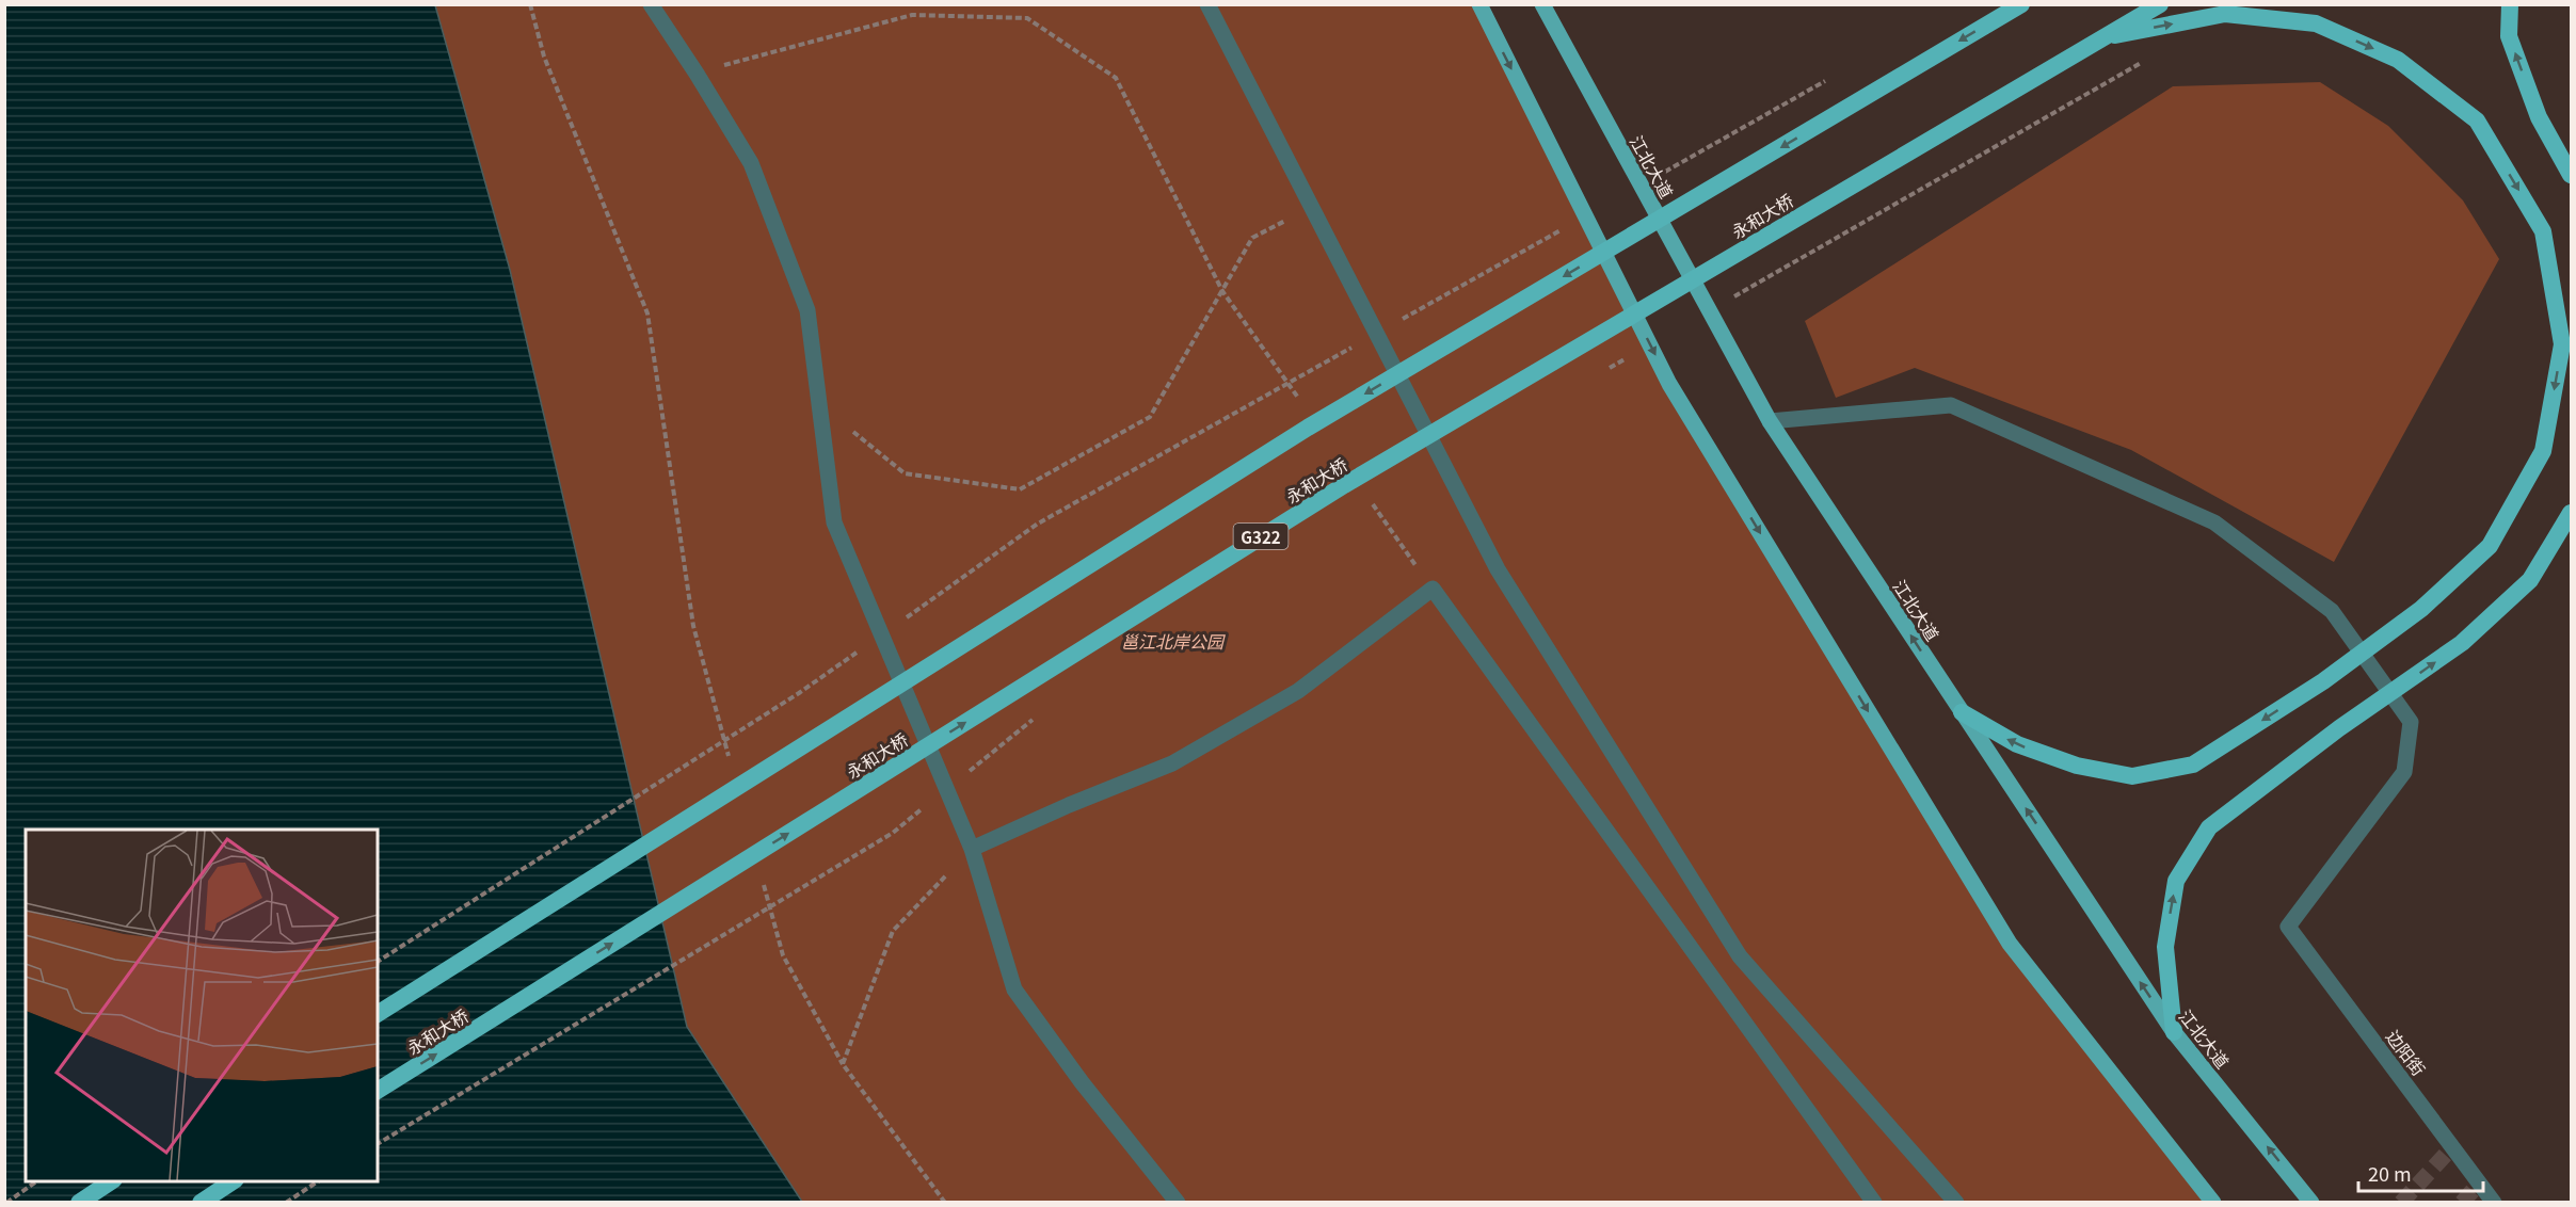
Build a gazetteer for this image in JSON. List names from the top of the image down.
{
  "streets": {
    "highway": ["永和大桥", "G322"],
    "main road": ["江北大道"],
    "street": ["边阳街"]
  },
  "crossings": [
    ["江北大道", "边阳街"]
  ],
  "parks": ["邕江北岸公园"],
  "scale_bar": "20 m"
}
